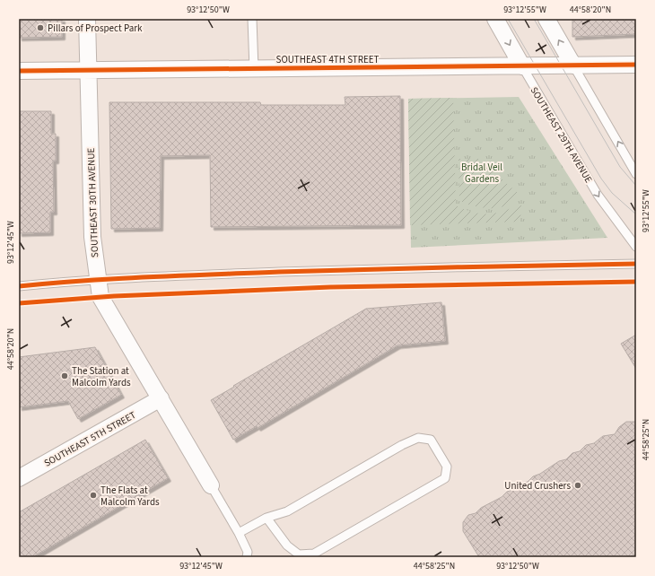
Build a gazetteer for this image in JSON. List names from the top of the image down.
{
  "streets": {
    "street": [
      "SOUTHEAST 4TH STREET",
      "SOUTHEAST 29TH AVENUE",
      "SOUTHEAST 30TH AVENUE",
      "SOUTHEAST 5TH STREET"
    ]
  },
  "crossings": [
    ["SOUTHEAST 4TH STREET", "SOUTHEAST 29TH AVENUE"],
    ["SOUTHEAST 4TH STREET", "SOUTHEAST 30TH AVENUE"],
    ["SOUTHEAST 30TH AVENUE", "SOUTHEAST 5TH STREET"]
  ],
  "one_way": ["SOUTHEAST 29TH AVENUE"],
  "parks": ["Bridal Veil Gardens"],
  "places": [
    "Pillars of Prospect Park",
    "The Station at Malcolm Yards",
    "United Crushers",
    "The Flats at Malcolm Yards"
  ],
  "coordinates": [
    "93°12'50\"W",
    "93°12'55\"W",
    "44°58'20\"N",
    "93°12'45\"W",
    "44°58'25\"N"
  ]
}
